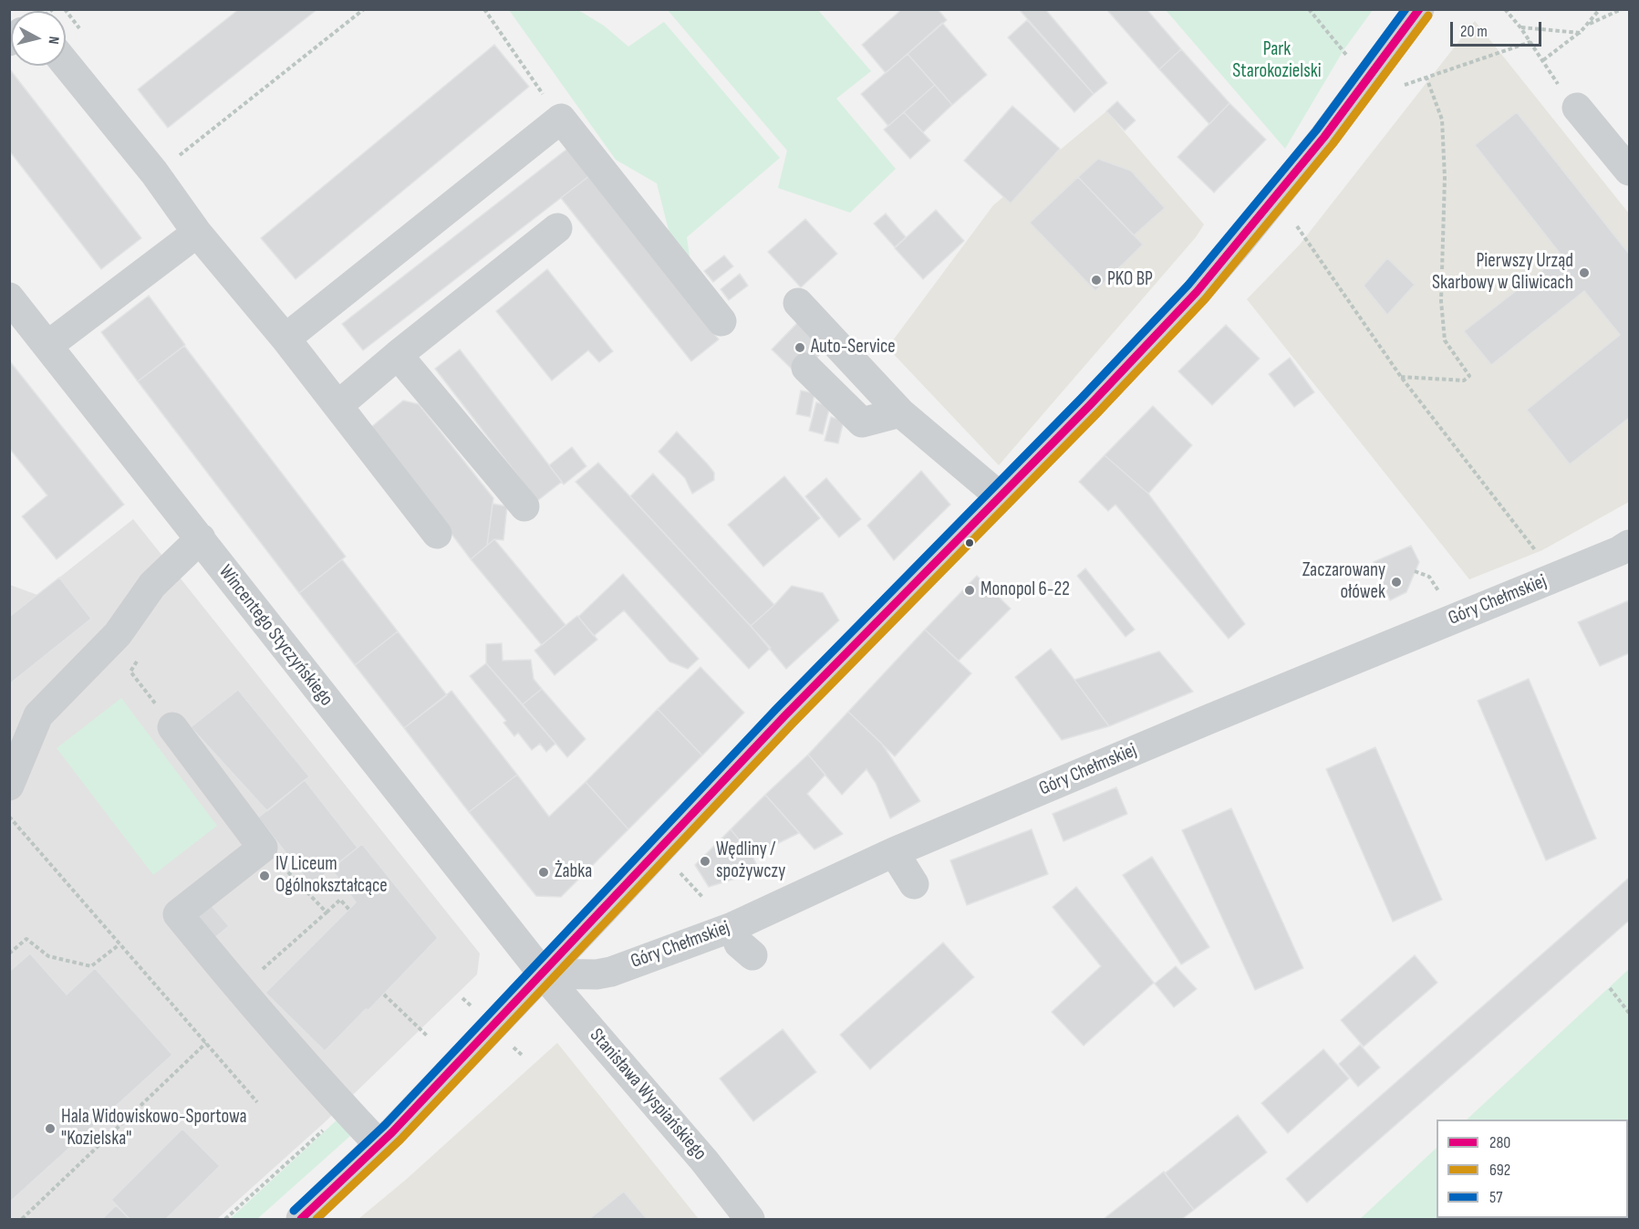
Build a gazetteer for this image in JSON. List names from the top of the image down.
{
  "streets": {
    "street": ["Góry Chełmskiej", "Wincentego Styczyńskiego", "Stanisława Wyspiańskiego"]
  },
  "crossings": [
    ["Góry Chełmskiej", "Wincentego Styczyńskiego"],
    ["Góry Chełmskiej", "Stanisława Wyspiańskiego"],
    ["Wincentego Styczyńskiego", "Stanisława Wyspiańskiego"]
  ],
  "parks": ["Park Starokozielski"],
  "places": [
    "Pierwszy Urząd Skarbowy w Gliwicach",
    "PKO BP",
    "Auto-Service",
    "Zaczarowany ołówek",
    "Monopol 6-22",
    "Wędliny / spożywczy",
    "Żabka",
    "IV Liceum Ogólnokształcące",
    "Hala Widowiskowo-Sportowa \"Kozielska\""
  ],
  "lines": ["transit line 280", "transit line 57", "transit line 692"],
  "legend": ["280", "692", "57"],
  "scale_bar": "20 m",
  "north": "right"
}
